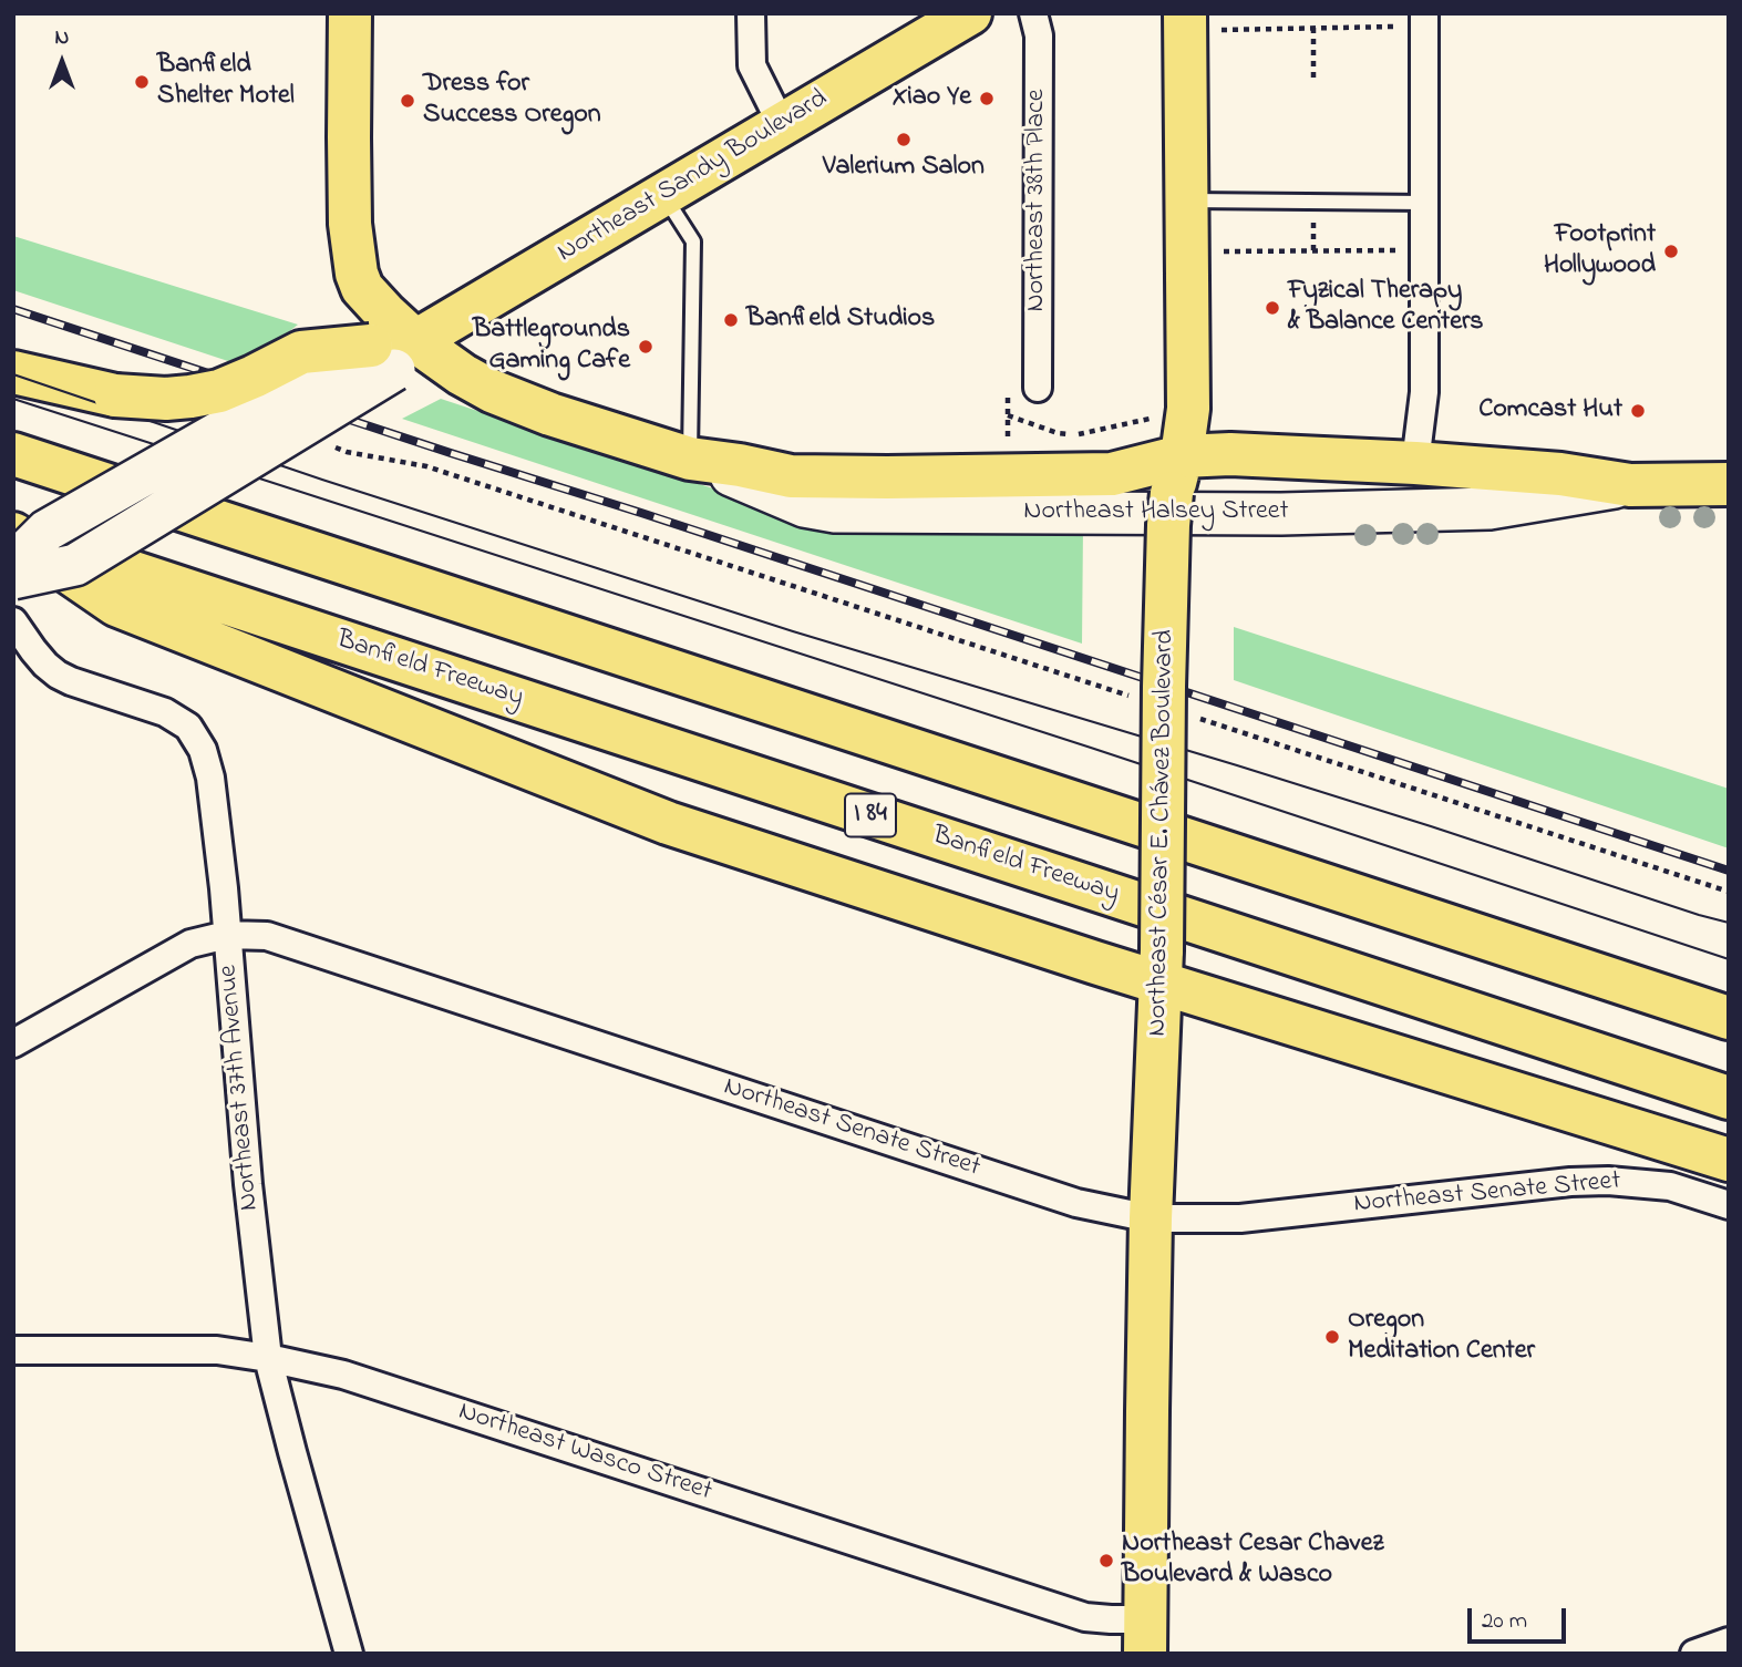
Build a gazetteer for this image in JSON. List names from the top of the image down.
{
  "streets": {
    "main road": [
      "Northeast Sandy Boulevard",
      "Northeast Halsey Street",
      "Banfield Freeway",
      "I 84",
      "Northeast César E. Chávez Boulevard"
    ],
    "street": [
      "Northeast 38th Place",
      "Northeast 37th Avenue",
      "Northeast Senate Street",
      "Northeast Wasco Street"
    ]
  },
  "crossings": [
    ["Northeast Sandy Boulevard", "Northeast Halsey Street"],
    ["Northeast Halsey Street", "Northeast César E. Chávez Boulevard"],
    ["Northeast César E. Chávez Boulevard", "Northeast Senate Street"],
    ["Northeast César E. Chávez Boulevard", "Northeast Wasco Street"],
    ["Northeast 37th Avenue", "Northeast Senate Street"],
    ["Northeast 37th Avenue", "Northeast Wasco Street"]
  ],
  "places": [
    "Banfield Shelter Motel",
    "Xiao Ye",
    "Dress for Success Oregon",
    "Valerium Salon",
    "Footprint Hollywood",
    "Fyzical Therapy & Balance Centers",
    "Banfield Studios",
    "Battlegrounds Gaming Cafe",
    "Comcast Hut",
    "Oregon Meditation Center",
    "Northeast Cesar Chavez Boulevard & Wasco"
  ],
  "scale_bar": "20 m",
  "north": "top"
}
